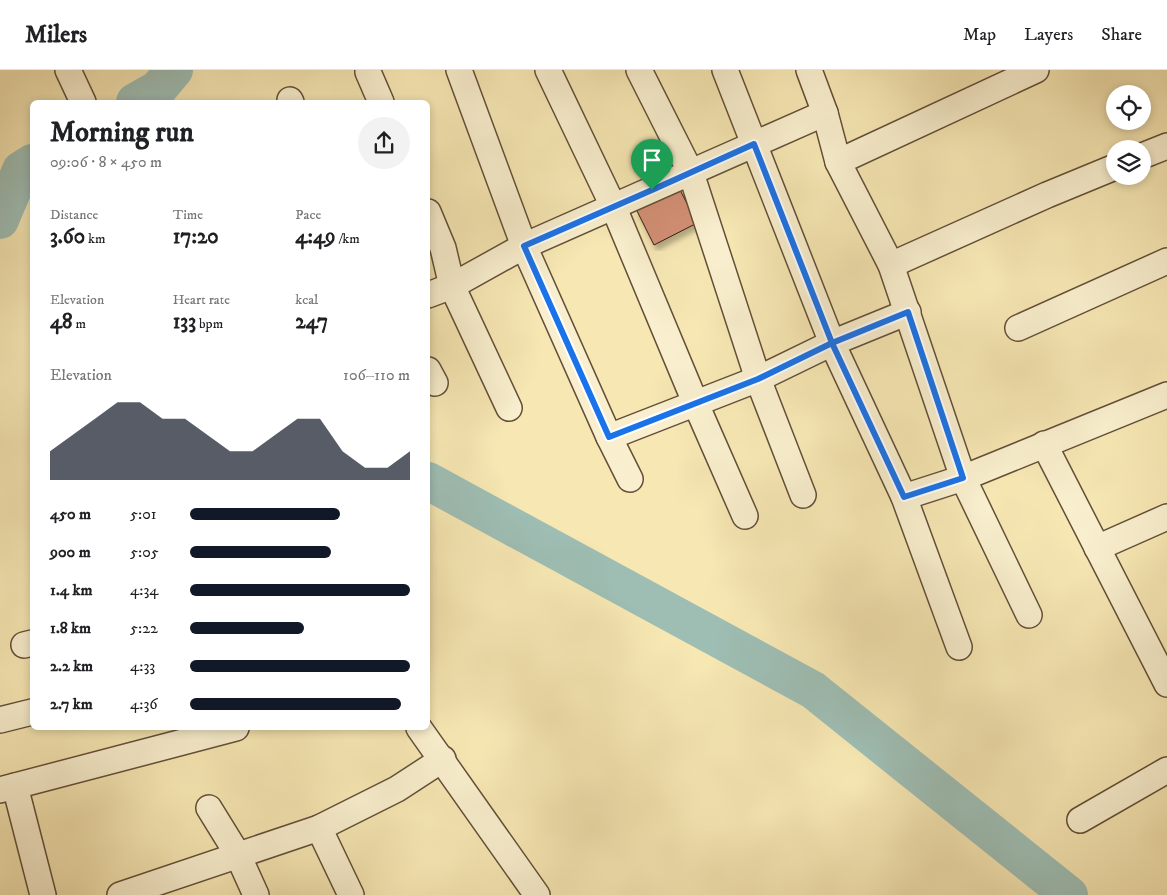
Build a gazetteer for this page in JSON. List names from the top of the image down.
{
  "page": {
    "header": "Milers",
    "nav": ["Map", "Layers", "Share"],
    "heading": ["Morning run", "09:06 · 8 × 450 m"],
    "stats": [
      ["Distance", "3.60 km"],
      ["Time", "17:20"],
      ["Pace", "4:49 /km"],
      ["Elevation", "48 m"],
      ["Heart rate", "133 bpm"],
      ["kcal", "247"]
    ],
    "chart": ["Elevation", "106–110 m"],
    "list": [
      {
        "name": "450 m",
        "note": "5:01"
      },
      {
        "name": "900 m",
        "note": "5:05"
      },
      {
        "name": "1.4 km",
        "note": "4:34"
      },
      {
        "name": "1.8 km",
        "note": "5:22"
      },
      {
        "name": "2.2 km",
        "note": "4:33"
      },
      {
        "name": "2.7 km",
        "note": "4:36"
      }
    ]
  }
}
